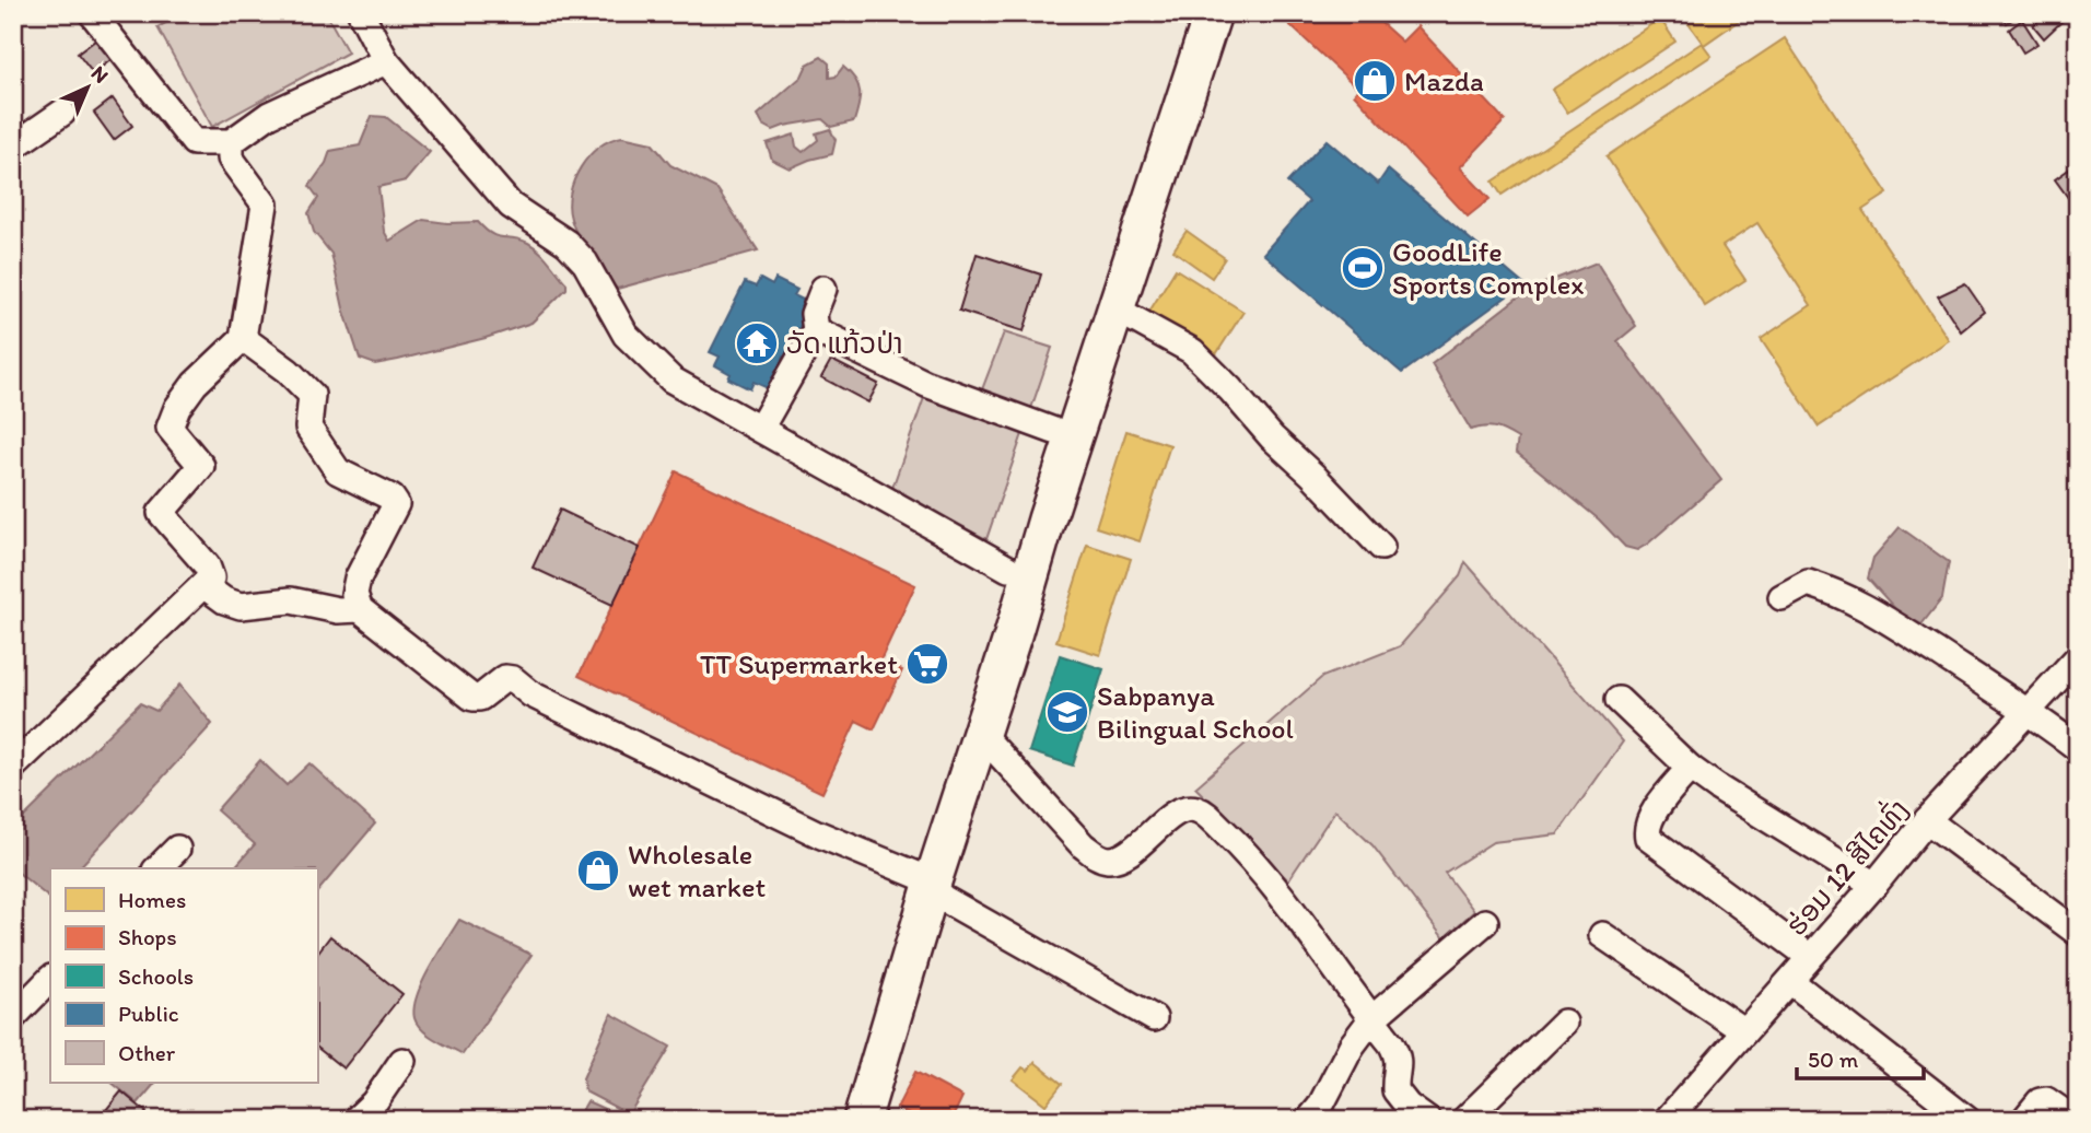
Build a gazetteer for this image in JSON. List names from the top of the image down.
{
  "streets": {
    "street": ["ຮ່ອມ 12 ສີໄຄທົ່ງ"]
  },
  "places": {
    "shop": ["Mazda", "Wholesale wet market"],
    "sports": ["GoodLife Sports Complex"],
    "temple": ["ວັດ ແກ້ວປ່າ"],
    "supermarket": ["TT Supermarket"],
    "school or university": ["Sabpanya Bilingual School"]
  },
  "legend": [
    "Homes",
    "Shops",
    "Schools",
    "Public",
    "Other"
  ],
  "scale_bar": "50 m",
  "north": "top right"
}
